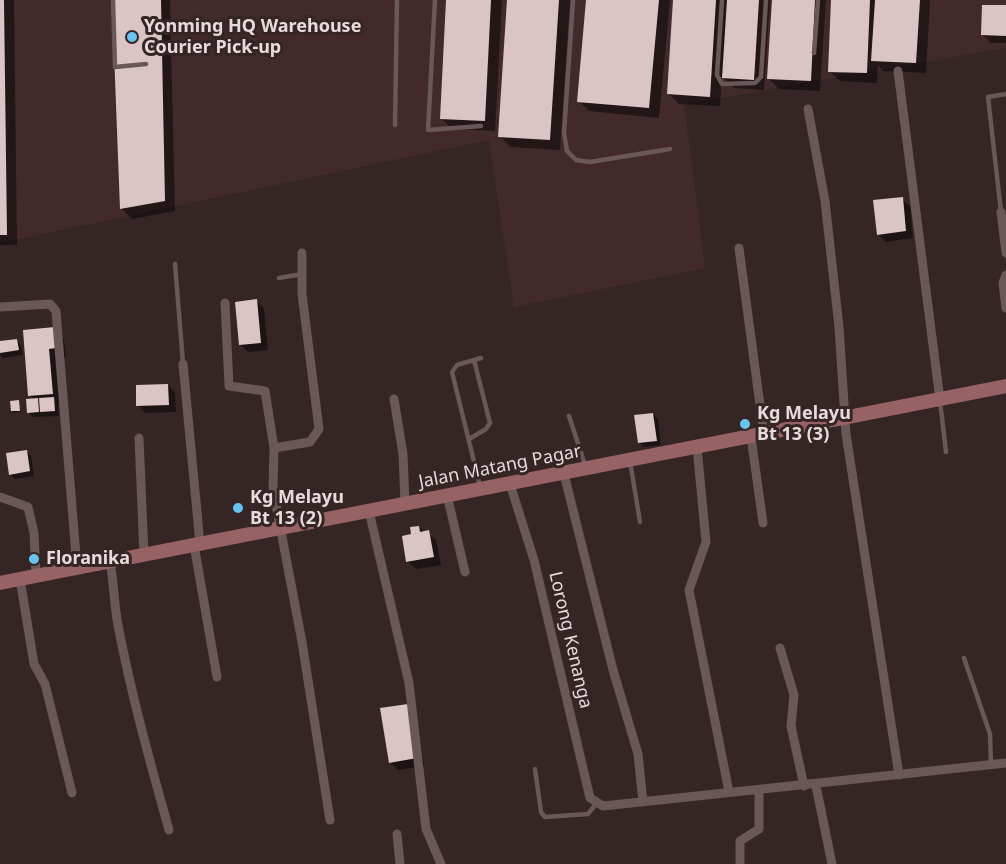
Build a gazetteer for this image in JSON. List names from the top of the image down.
{
  "streets": {
    "main road": ["Jalan Matang Pagar"],
    "street": ["Lorong Kenanga"]
  },
  "crossings": [
    ["Jalan Matang Pagar", "Lorong Kenanga"]
  ],
  "places": [
    "Yonming HQ Warehouse Courier Pick-up",
    "Kg Melayu Bt 13 (3)",
    "Kg Melayu Bt 13 (2)",
    "Floranika"
  ]
}
